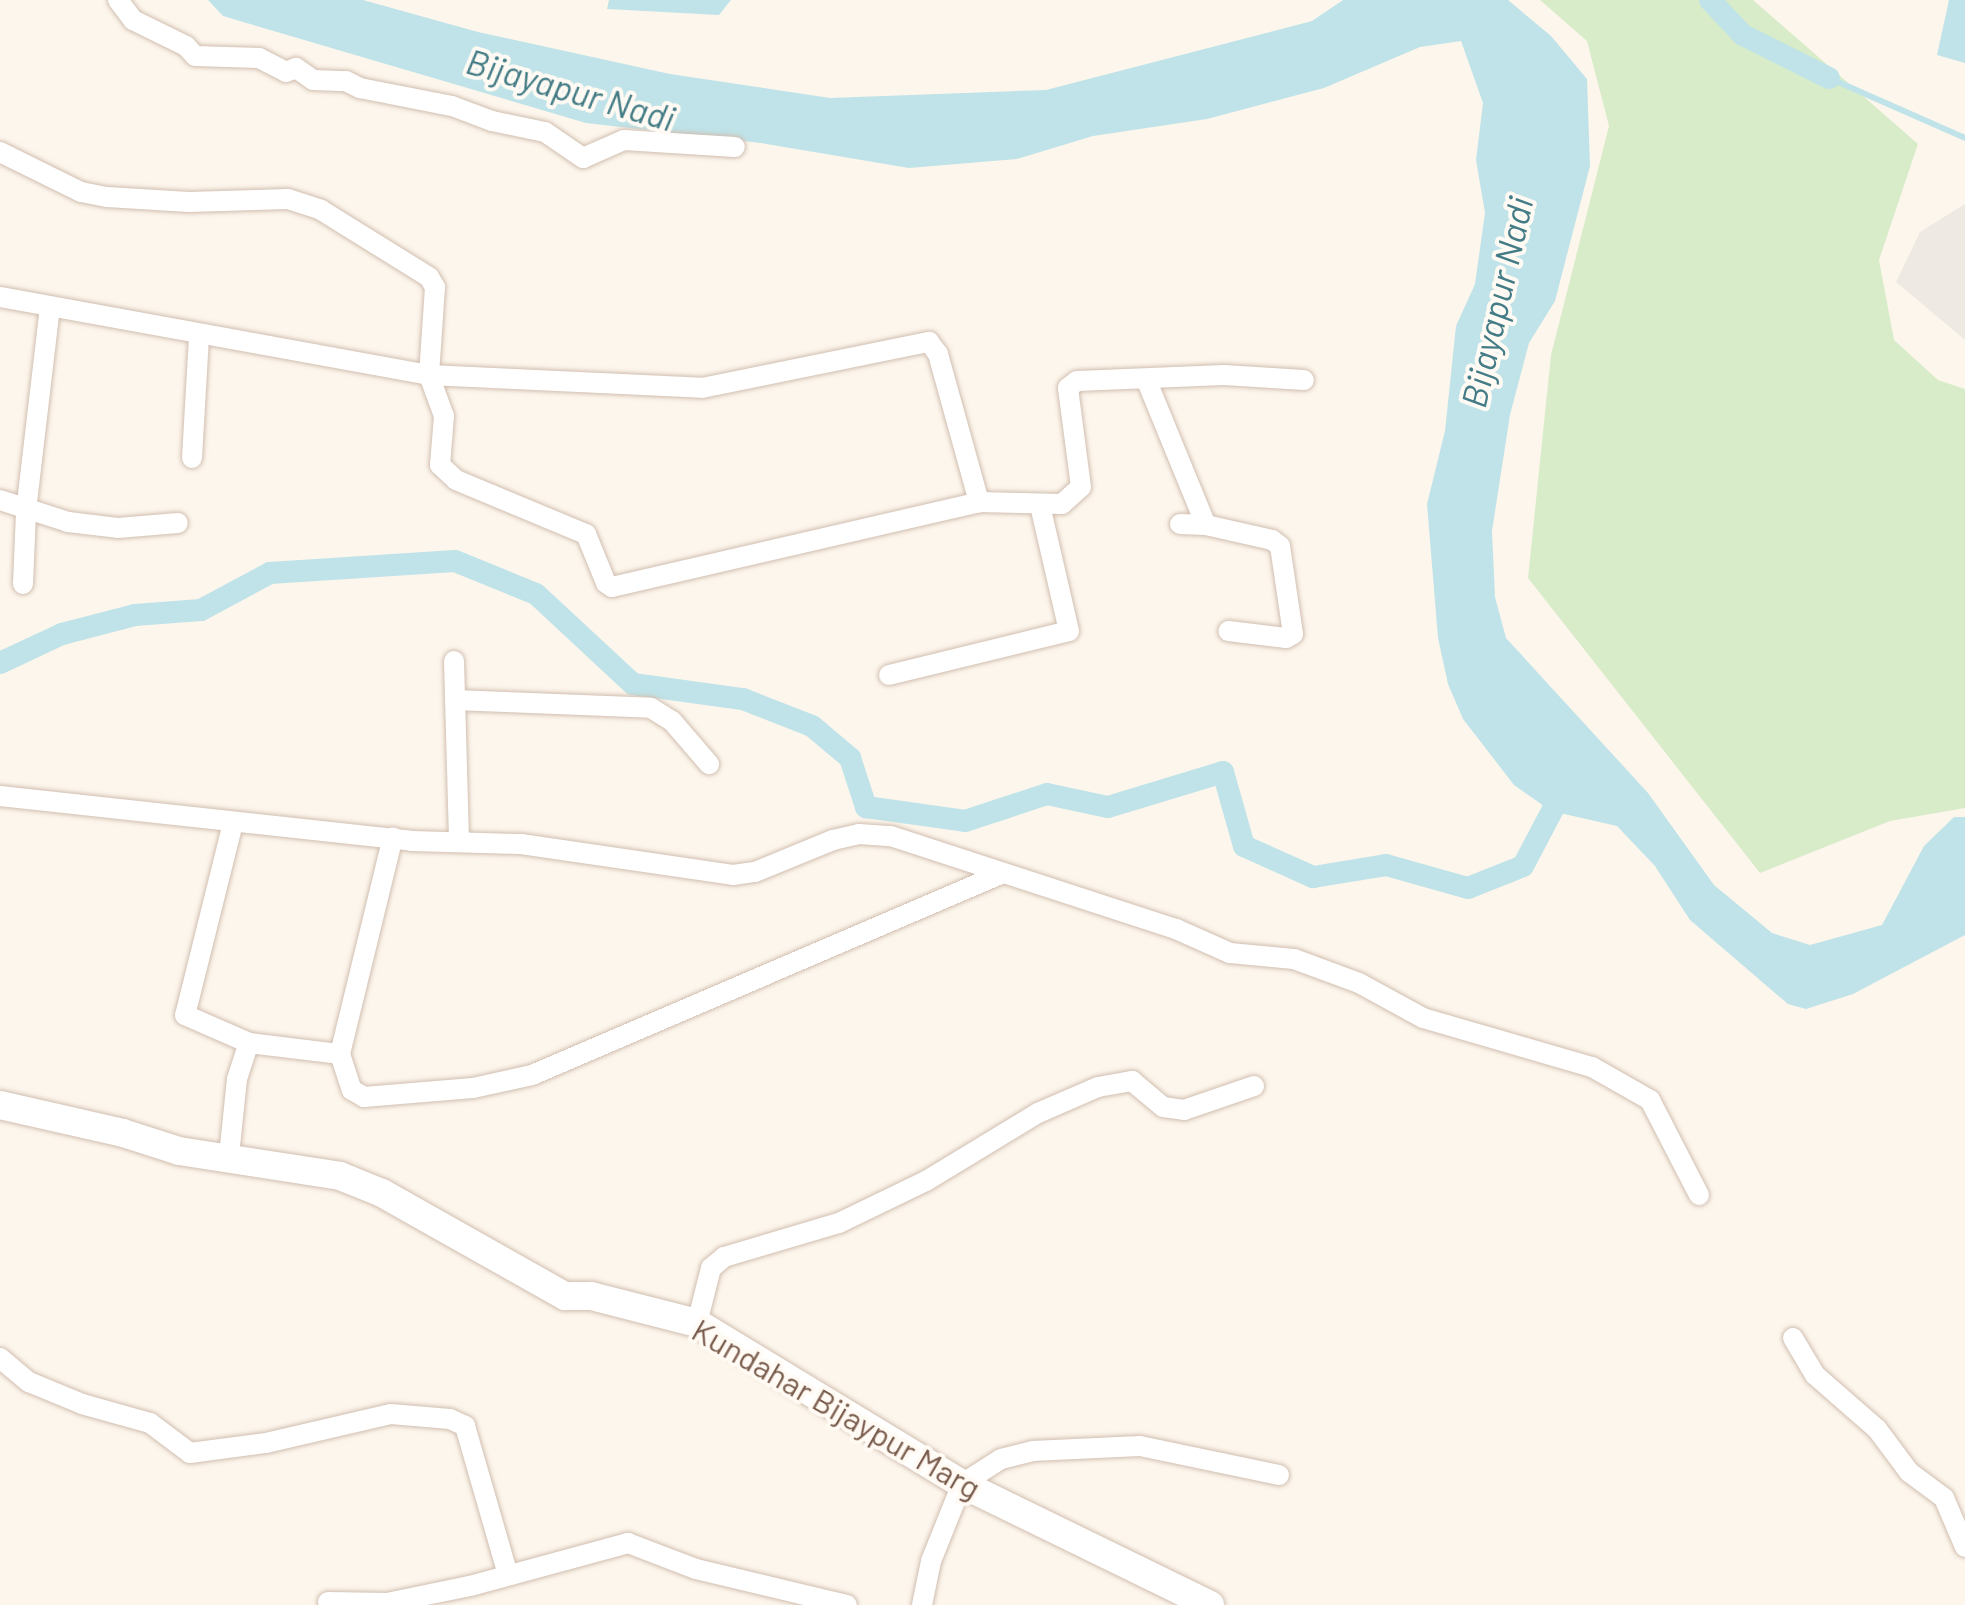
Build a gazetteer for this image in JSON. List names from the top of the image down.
{
  "streets": {
    "main road": ["Kundahar Bijaypur Marg"]
  },
  "water": ["Bijayapur Nadi"]
}
